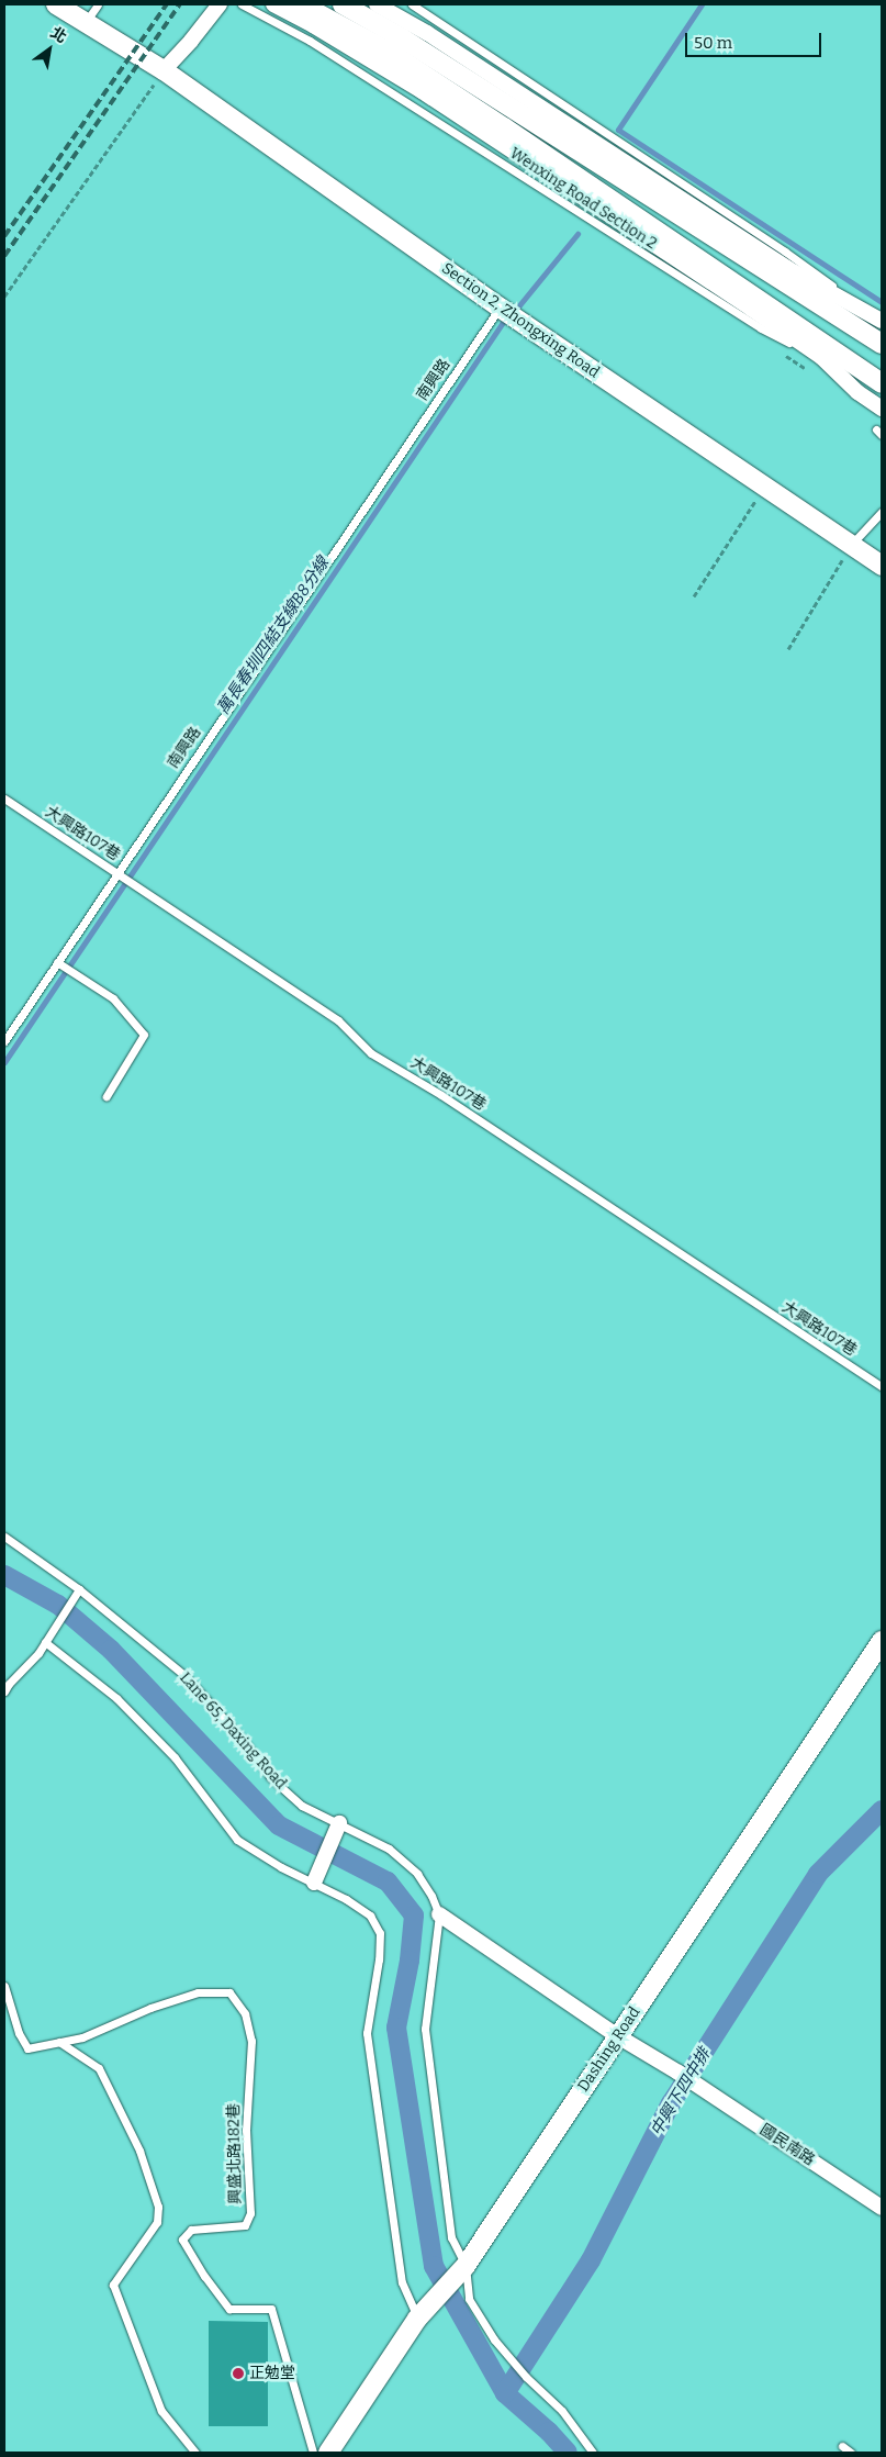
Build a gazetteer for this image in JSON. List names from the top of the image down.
{
  "streets": {
    "street": [
      "Wenxing Road Section 2",
      "Section 2, Zhongxing Road",
      "Dashing Road",
      "國民南路"
    ],
    "lane": [
      "南興路",
      "大興路107巷",
      "Lane 65, Daxing Road",
      "興盛北路182巷"
    ]
  },
  "crossings": [
    ["Section 2, Zhongxing Road", "南興路"],
    ["南興路", "大興路107巷"],
    ["Dashing Road", "國民南路"]
  ],
  "water": ["萬長春圳四結支線B8分線", "中興下四中排"],
  "places": ["正勉堂"],
  "scale_bar": "50 m",
  "north": "top right"
}
